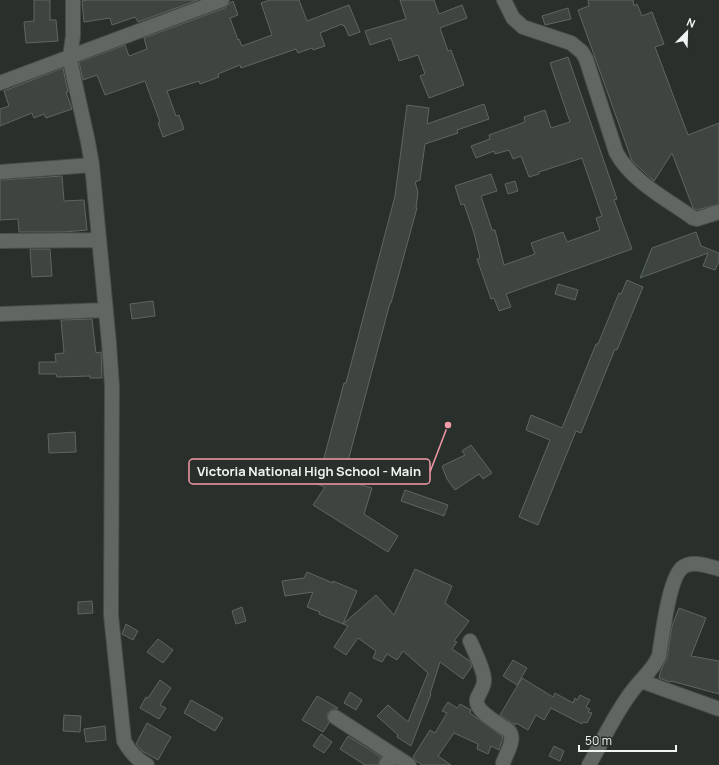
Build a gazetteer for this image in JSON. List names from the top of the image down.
{
  "places": ["Victoria National High School - Main"],
  "scale_bar": "50 m",
  "north": "top right"
}
